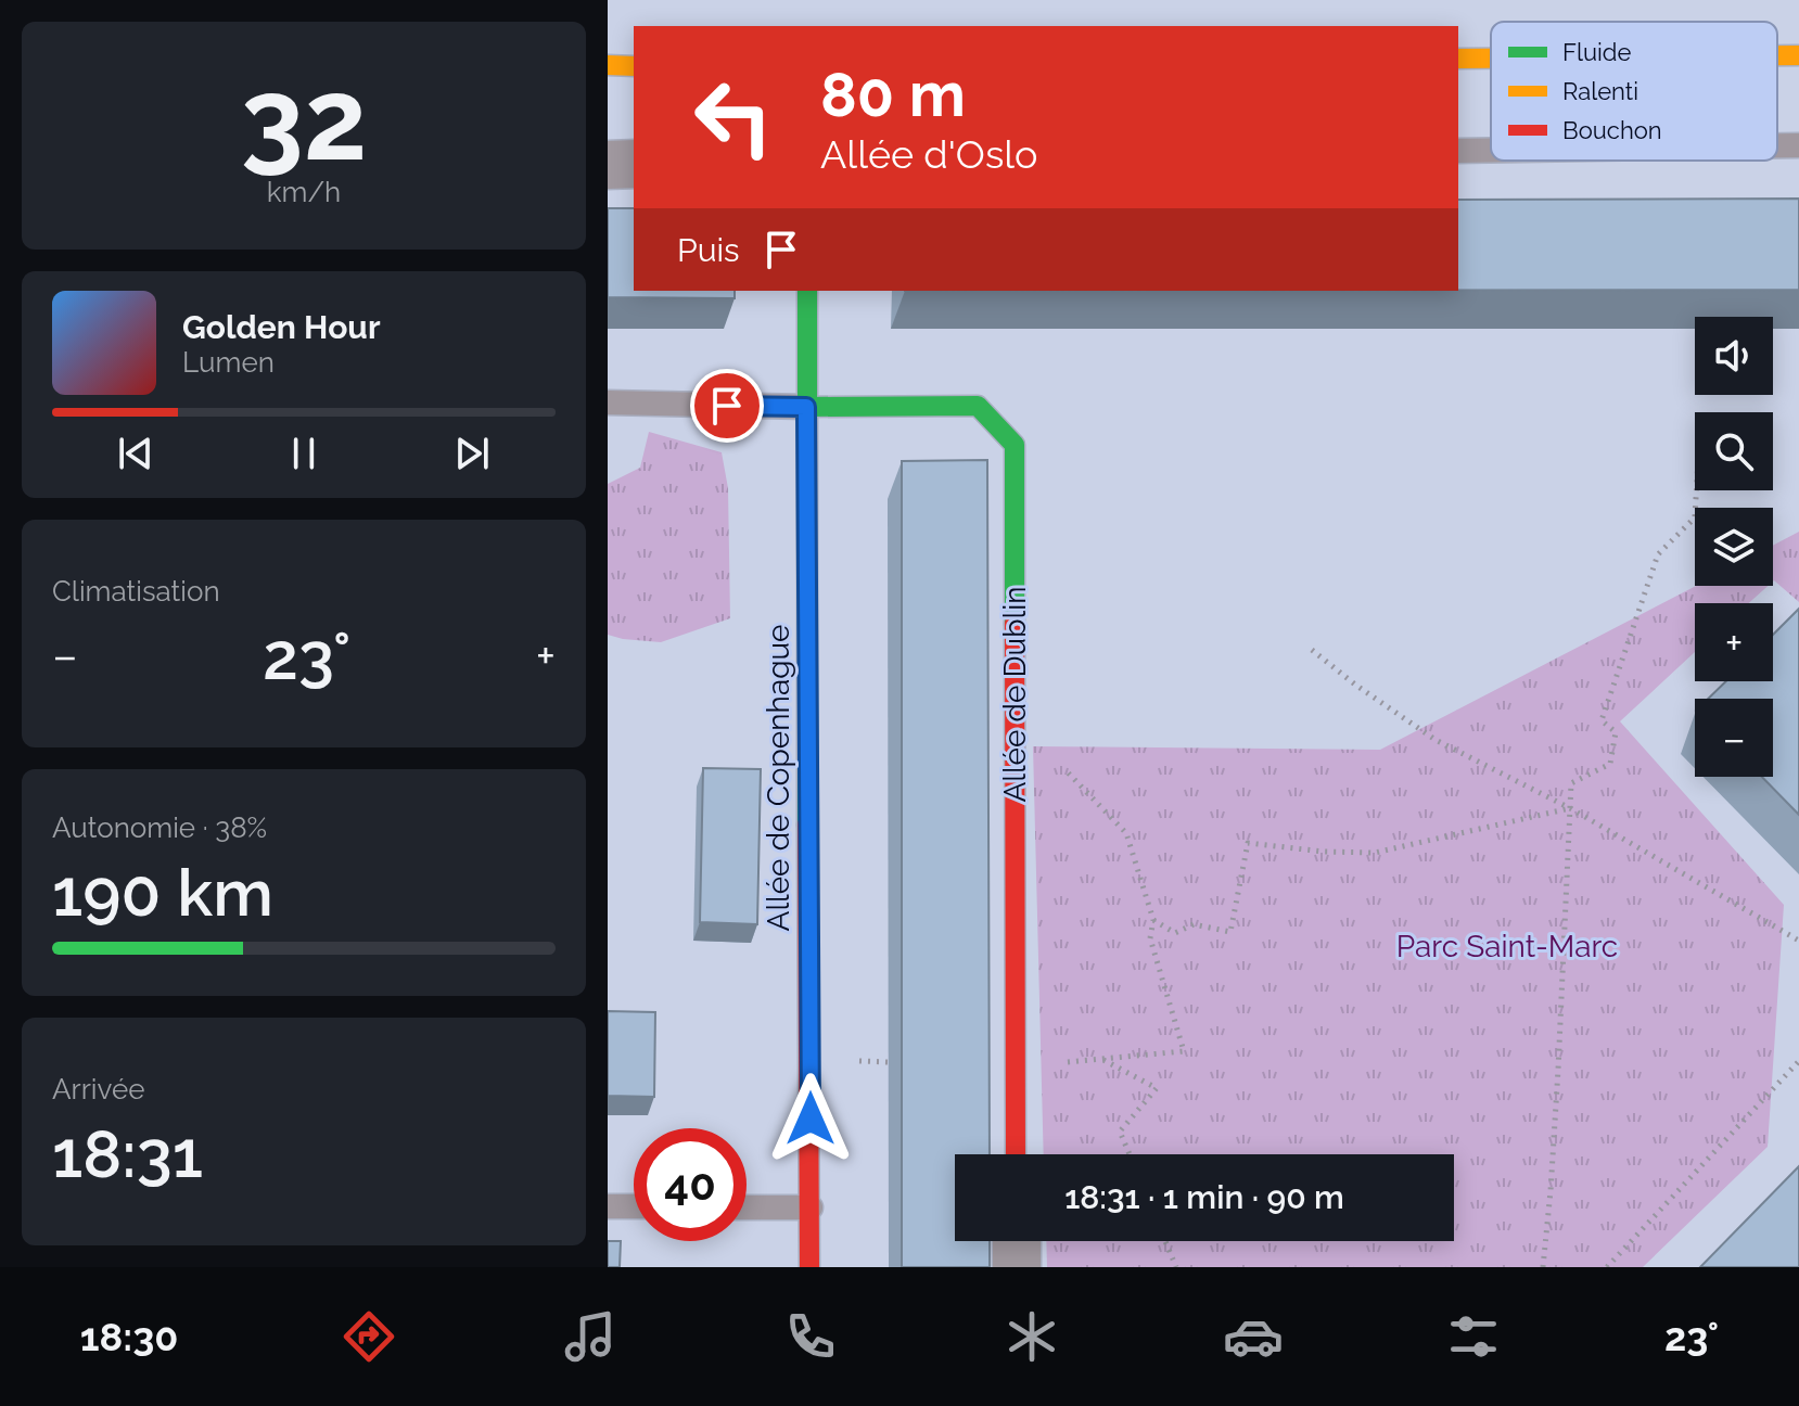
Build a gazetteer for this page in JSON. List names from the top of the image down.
{
  "streets": {
    "street": ["Allée de Dublin", "Allée de Copenhague"]
  },
  "crossings": [
    ["Allée de Dublin", "Allée de Copenhague"]
  ],
  "parks": ["Parc Saint-Marc"],
  "legend": ["Fluide", "Ralenti", "Bouchon"],
  "page": {
    "tile": [
      ["32", "km/h"],
      "Climatisation",
      ["Autonomie · 38%", "190 km"],
      ["Arrivée", "18:31"]
    ],
    "turn": ["80 m", "Allée d'Oslo"],
    "then": "Puis",
    "song": ["Golden Hour", "Lumen"],
    "map_buttons": ["+", "−"],
    "heat": ["−", "23°", "+"],
    "limit": "40",
    "trip": "18:31 · 1 min · 90 m",
    "tabs": ["18:30", "23°"]
  }
}
